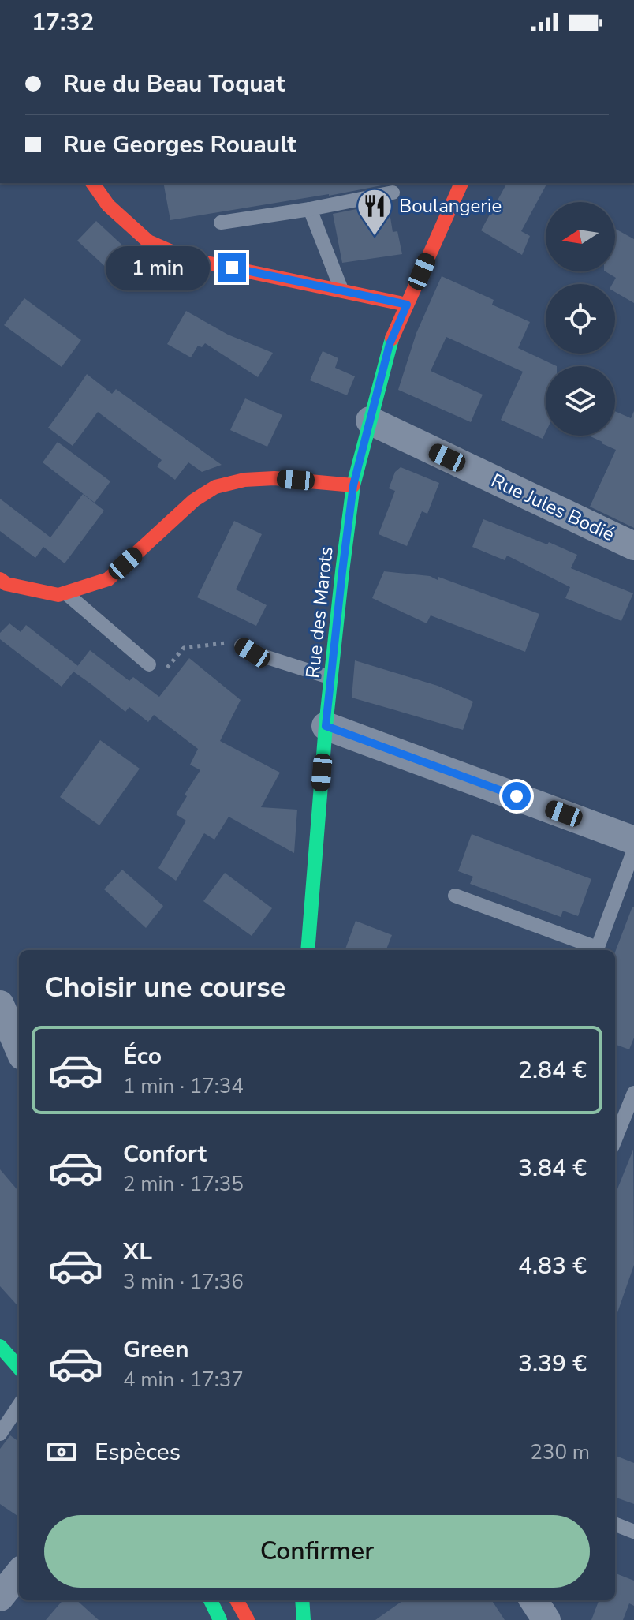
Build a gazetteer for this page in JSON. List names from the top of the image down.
{
  "streets": {
    "main road": ["Rue des Marots"],
    "street": ["Rue Jules Bodié"]
  },
  "crossings": [
    ["Rue Jules Bodié", "Rue des Marots"]
  ],
  "places": {
    "restaurant": ["Boulangerie"]
  },
  "north": "left",
  "page": {
    "status": "17:32",
    "banner": ["Rue du Beau Toquat", "Rue Georges Rouault"],
    "bubble": "1 min",
    "heading": "Choisir une course",
    "list": [
      {
        "name": "Éco",
        "note": "1 min · 17:34",
        "value": "2.84 €"
      },
      {
        "name": "Confort",
        "note": "2 min · 17:35",
        "value": "3.84 €"
      },
      {
        "name": "XL",
        "note": "3 min · 17:36",
        "value": "4.83 €"
      },
      {
        "name": "Green",
        "note": "4 min · 17:37",
        "value": "3.39 €"
      }
    ],
    "pay": ["Espèces", "230 m"],
    "buttons": "Confirmer"
  }
}
